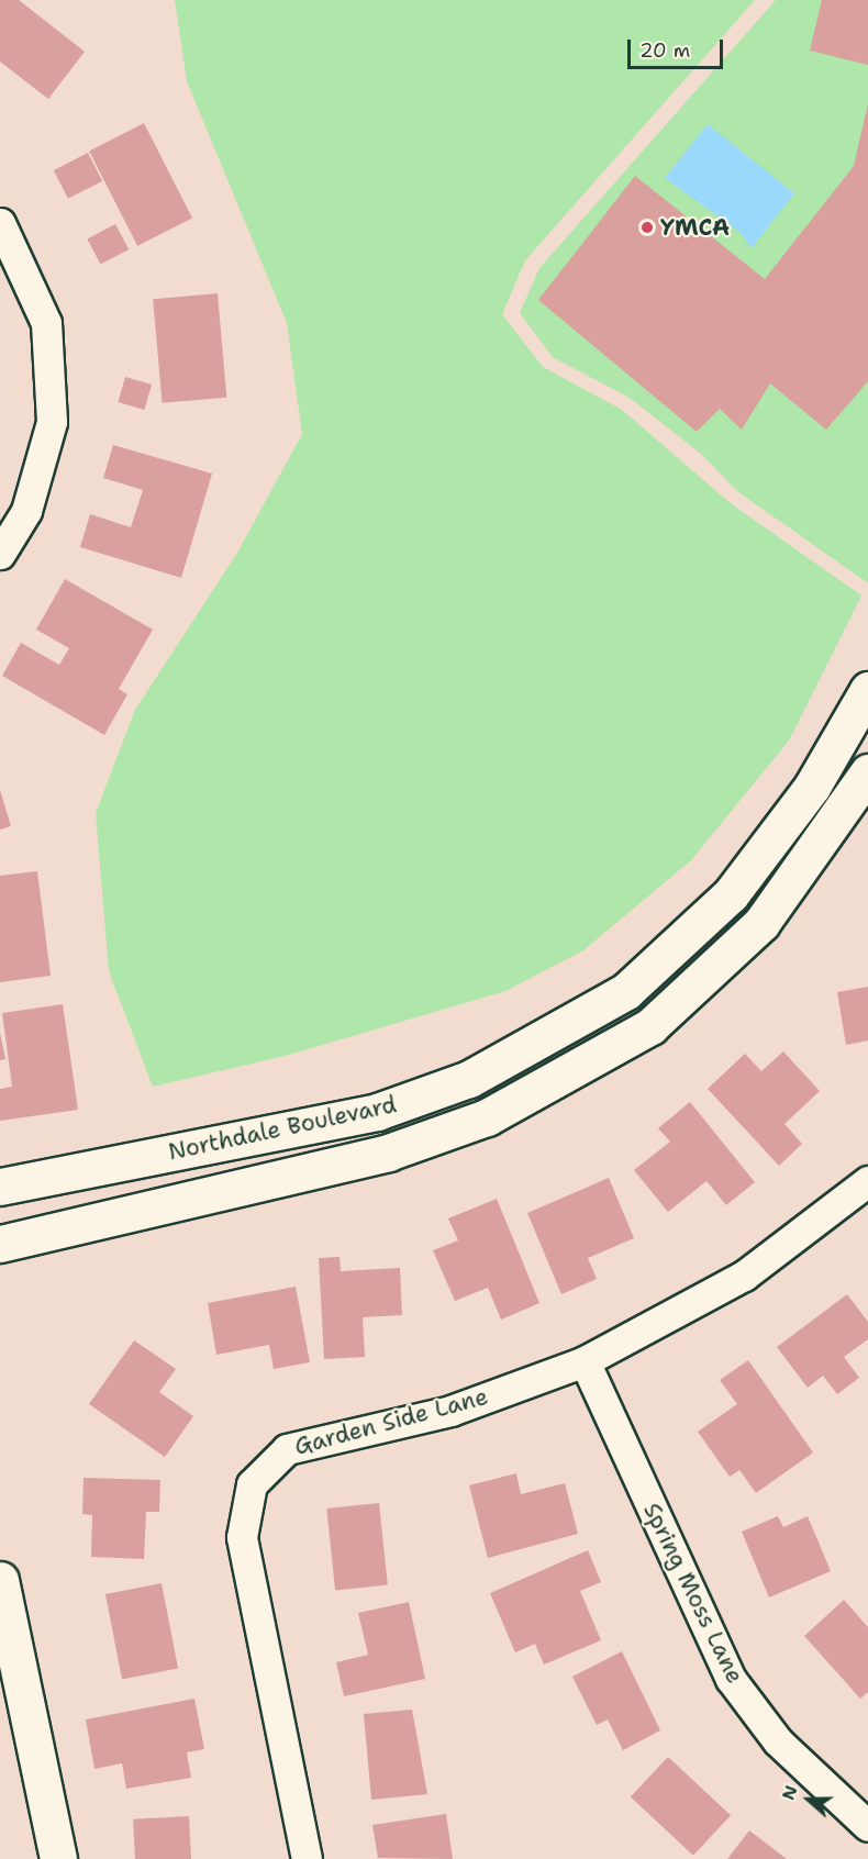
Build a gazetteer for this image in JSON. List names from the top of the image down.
{
  "streets": {
    "street": ["Northdale Boulevard", "Garden Side Lane", "Spring Moss Lane"]
  },
  "crossings": [
    ["Garden Side Lane", "Spring Moss Lane"]
  ],
  "places": ["YMCA"],
  "scale_bar": "20 m",
  "north": "left"
}
